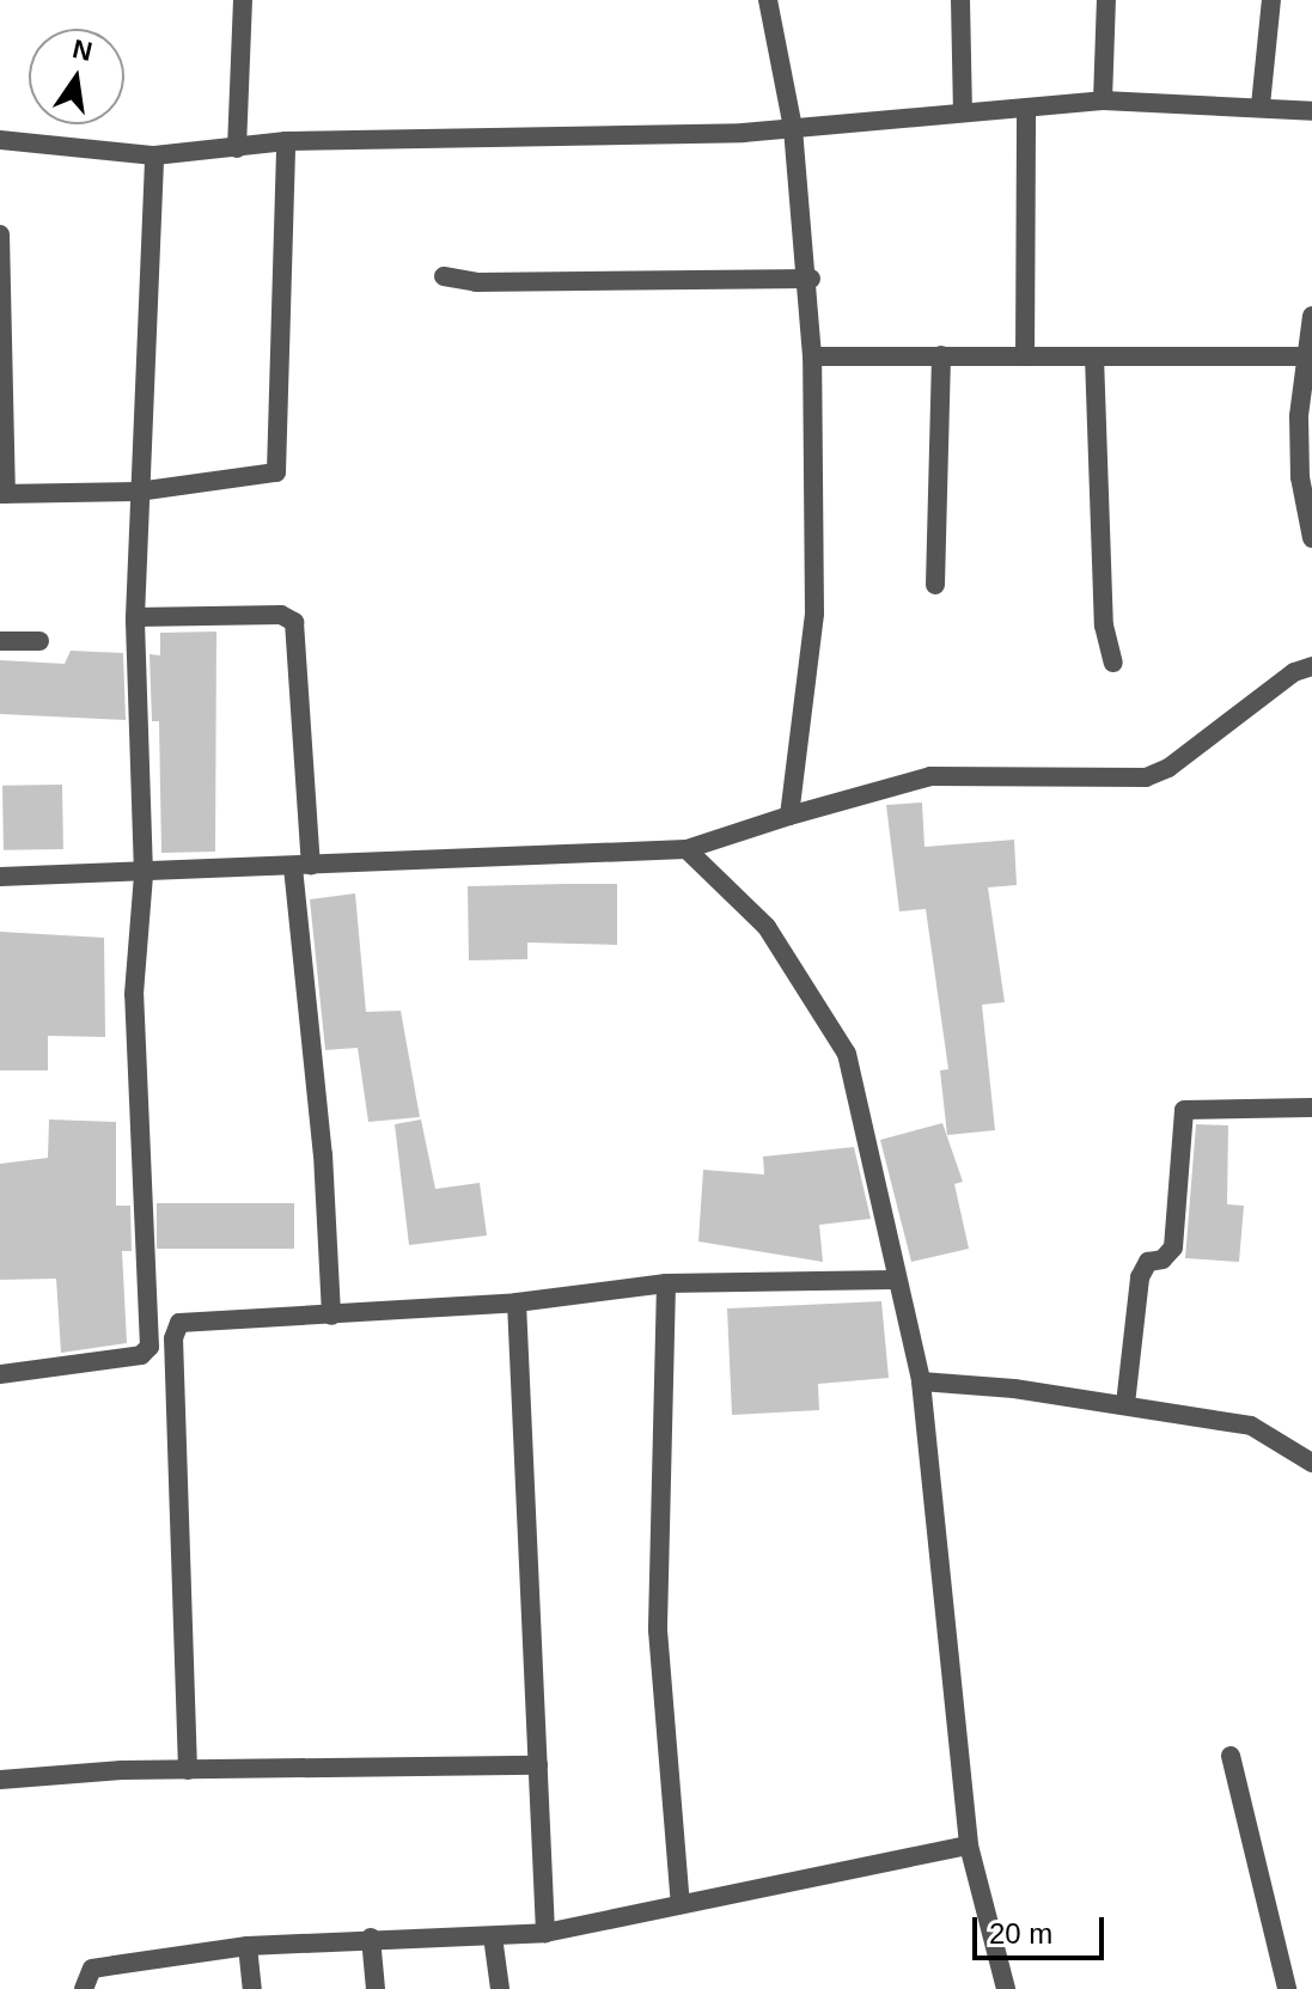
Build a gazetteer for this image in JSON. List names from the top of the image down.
{
  "scale_bar": "20 m",
  "north": "top"
}
